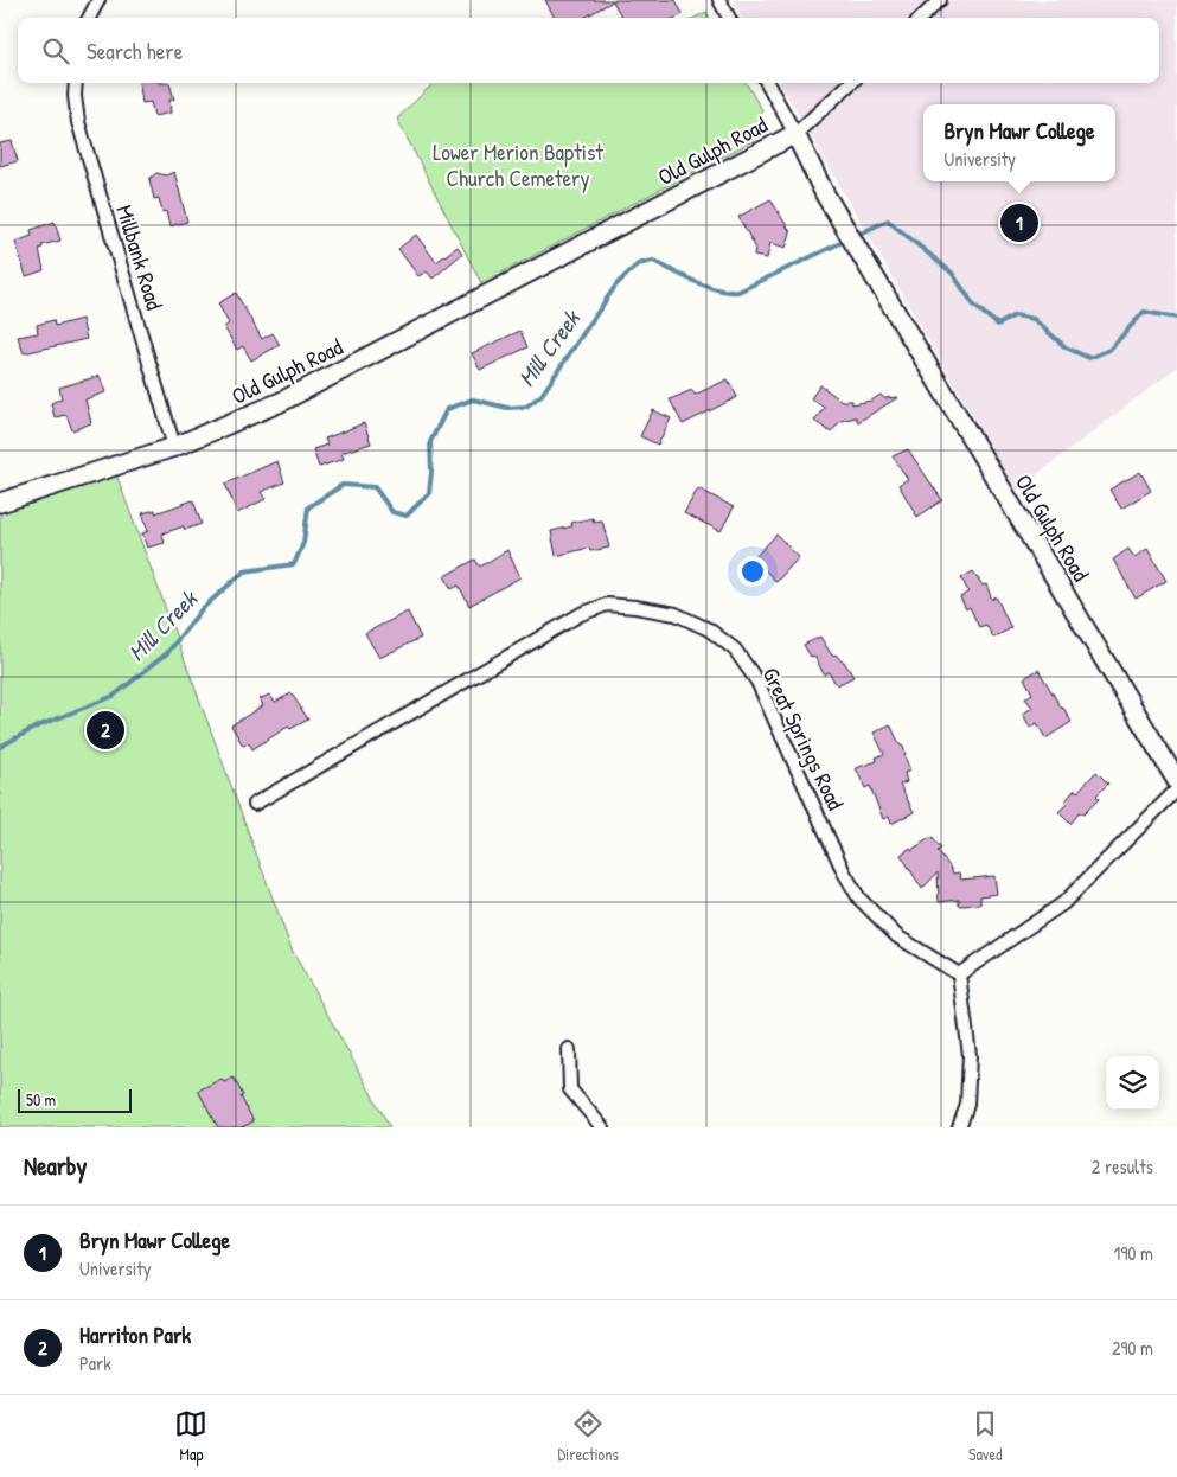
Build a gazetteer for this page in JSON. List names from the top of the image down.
{
  "streets": {
    "street": ["Old Gulph Road", "Millbank Road", "Great Springs Road"]
  },
  "crossings": [
    ["Old Gulph Road", "Millbank Road"]
  ],
  "water": ["Mill Creek"],
  "parks": ["Lower Merion Baptist Church Cemetery"],
  "scale_bar": "50 m",
  "page": {
    "search": "Search here",
    "popup": ["Bryn Mawr College", "University"],
    "pins": ["1", "2"],
    "scale": "50 m",
    "heading": ["Nearby", "2 results"],
    "list": [
      {
        "mark": "1",
        "name": "Bryn Mawr College",
        "note": "University",
        "value": "190 m"
      },
      {
        "mark": "2",
        "name": "Harriton Park",
        "note": "Park",
        "value": "290 m"
      }
    ],
    "nav": ["Map", "Directions", "Saved"]
  }
}
